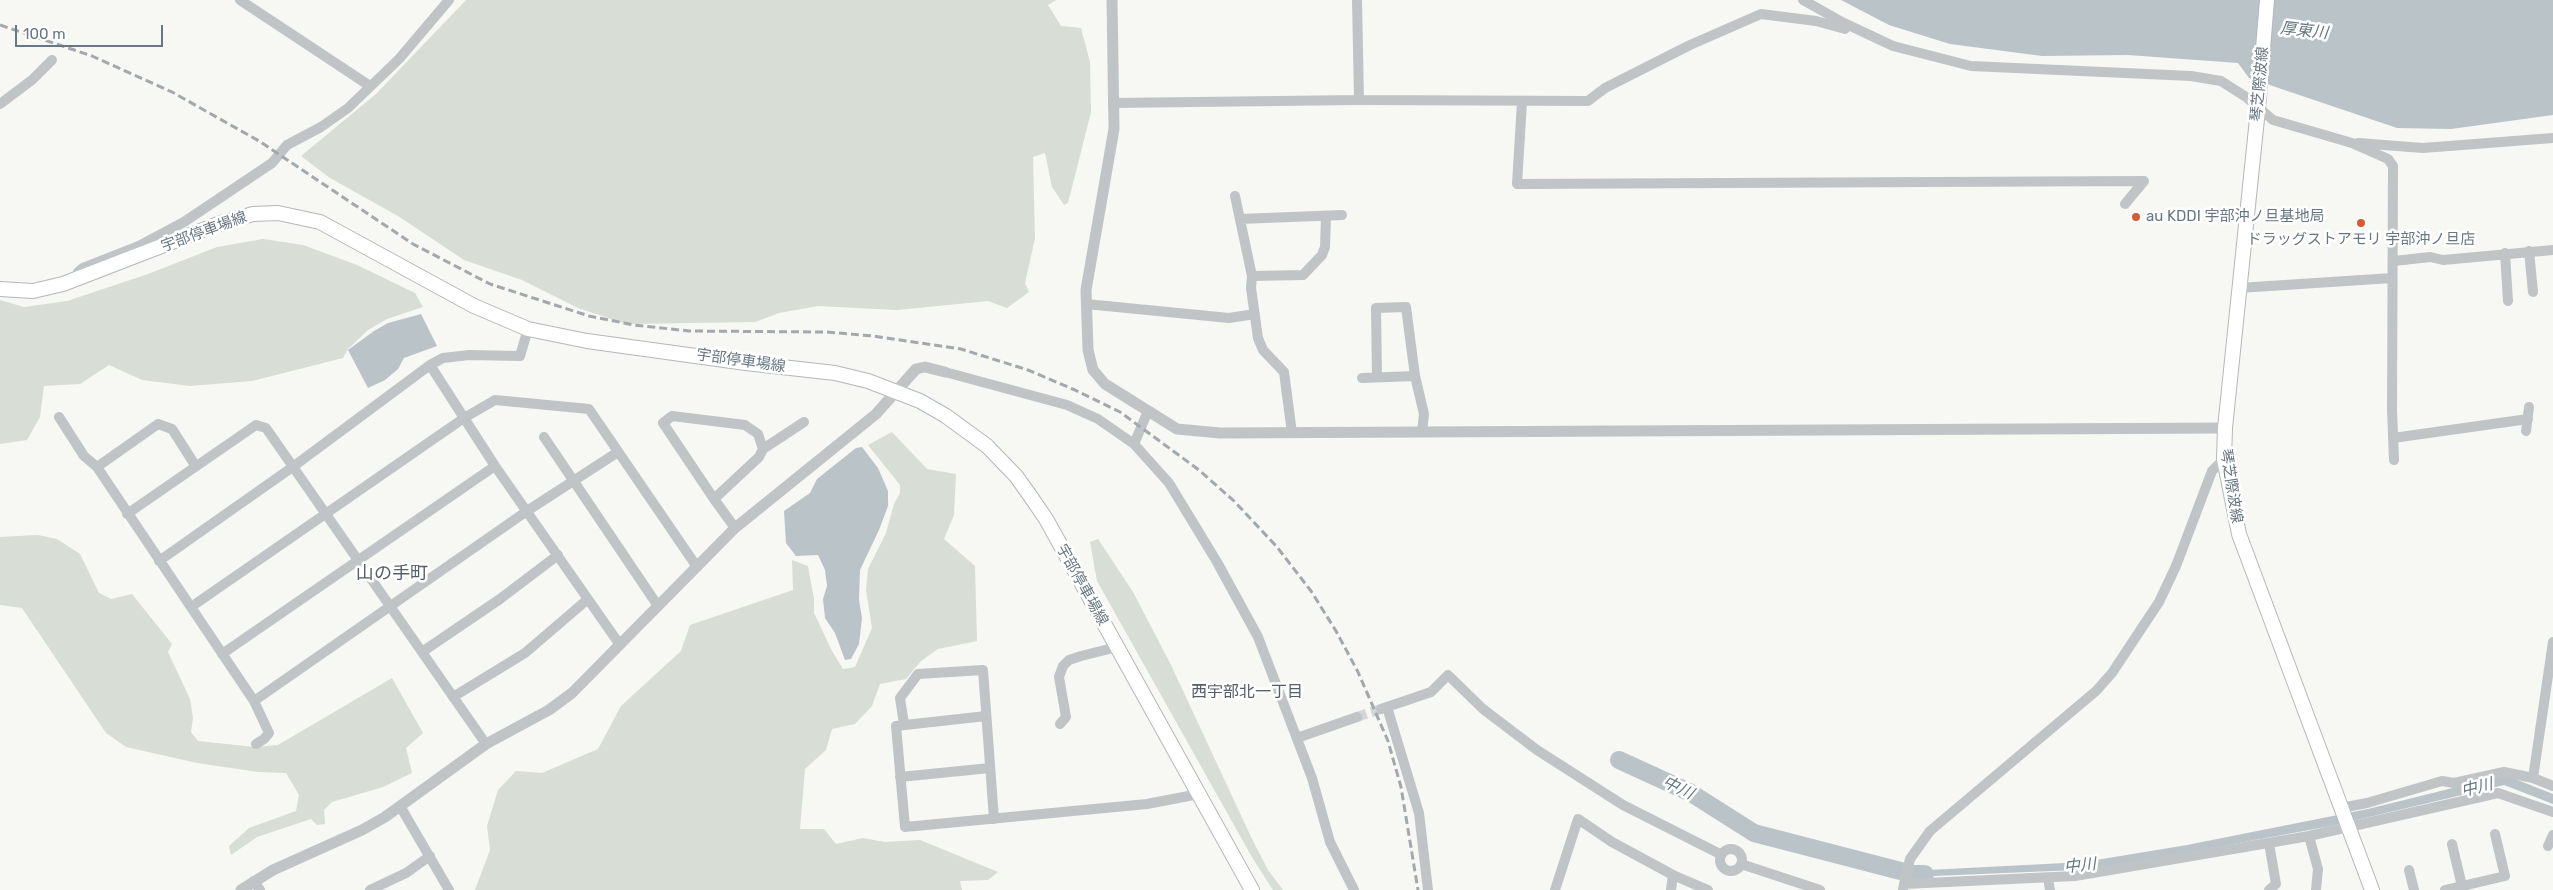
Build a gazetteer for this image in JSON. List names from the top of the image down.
{
  "streets": {
    "main road": ["琴芝際波線", "宇部停車場線"]
  },
  "districts": ["山の手町", "西宇部北一丁目"],
  "water": ["厚東川", "中川"],
  "places": ["au KDDI 宇部沖ノ旦基地局", "ドラッグストアモリ 宇部沖ノ旦店"],
  "scale_bar": "100 m"
}
